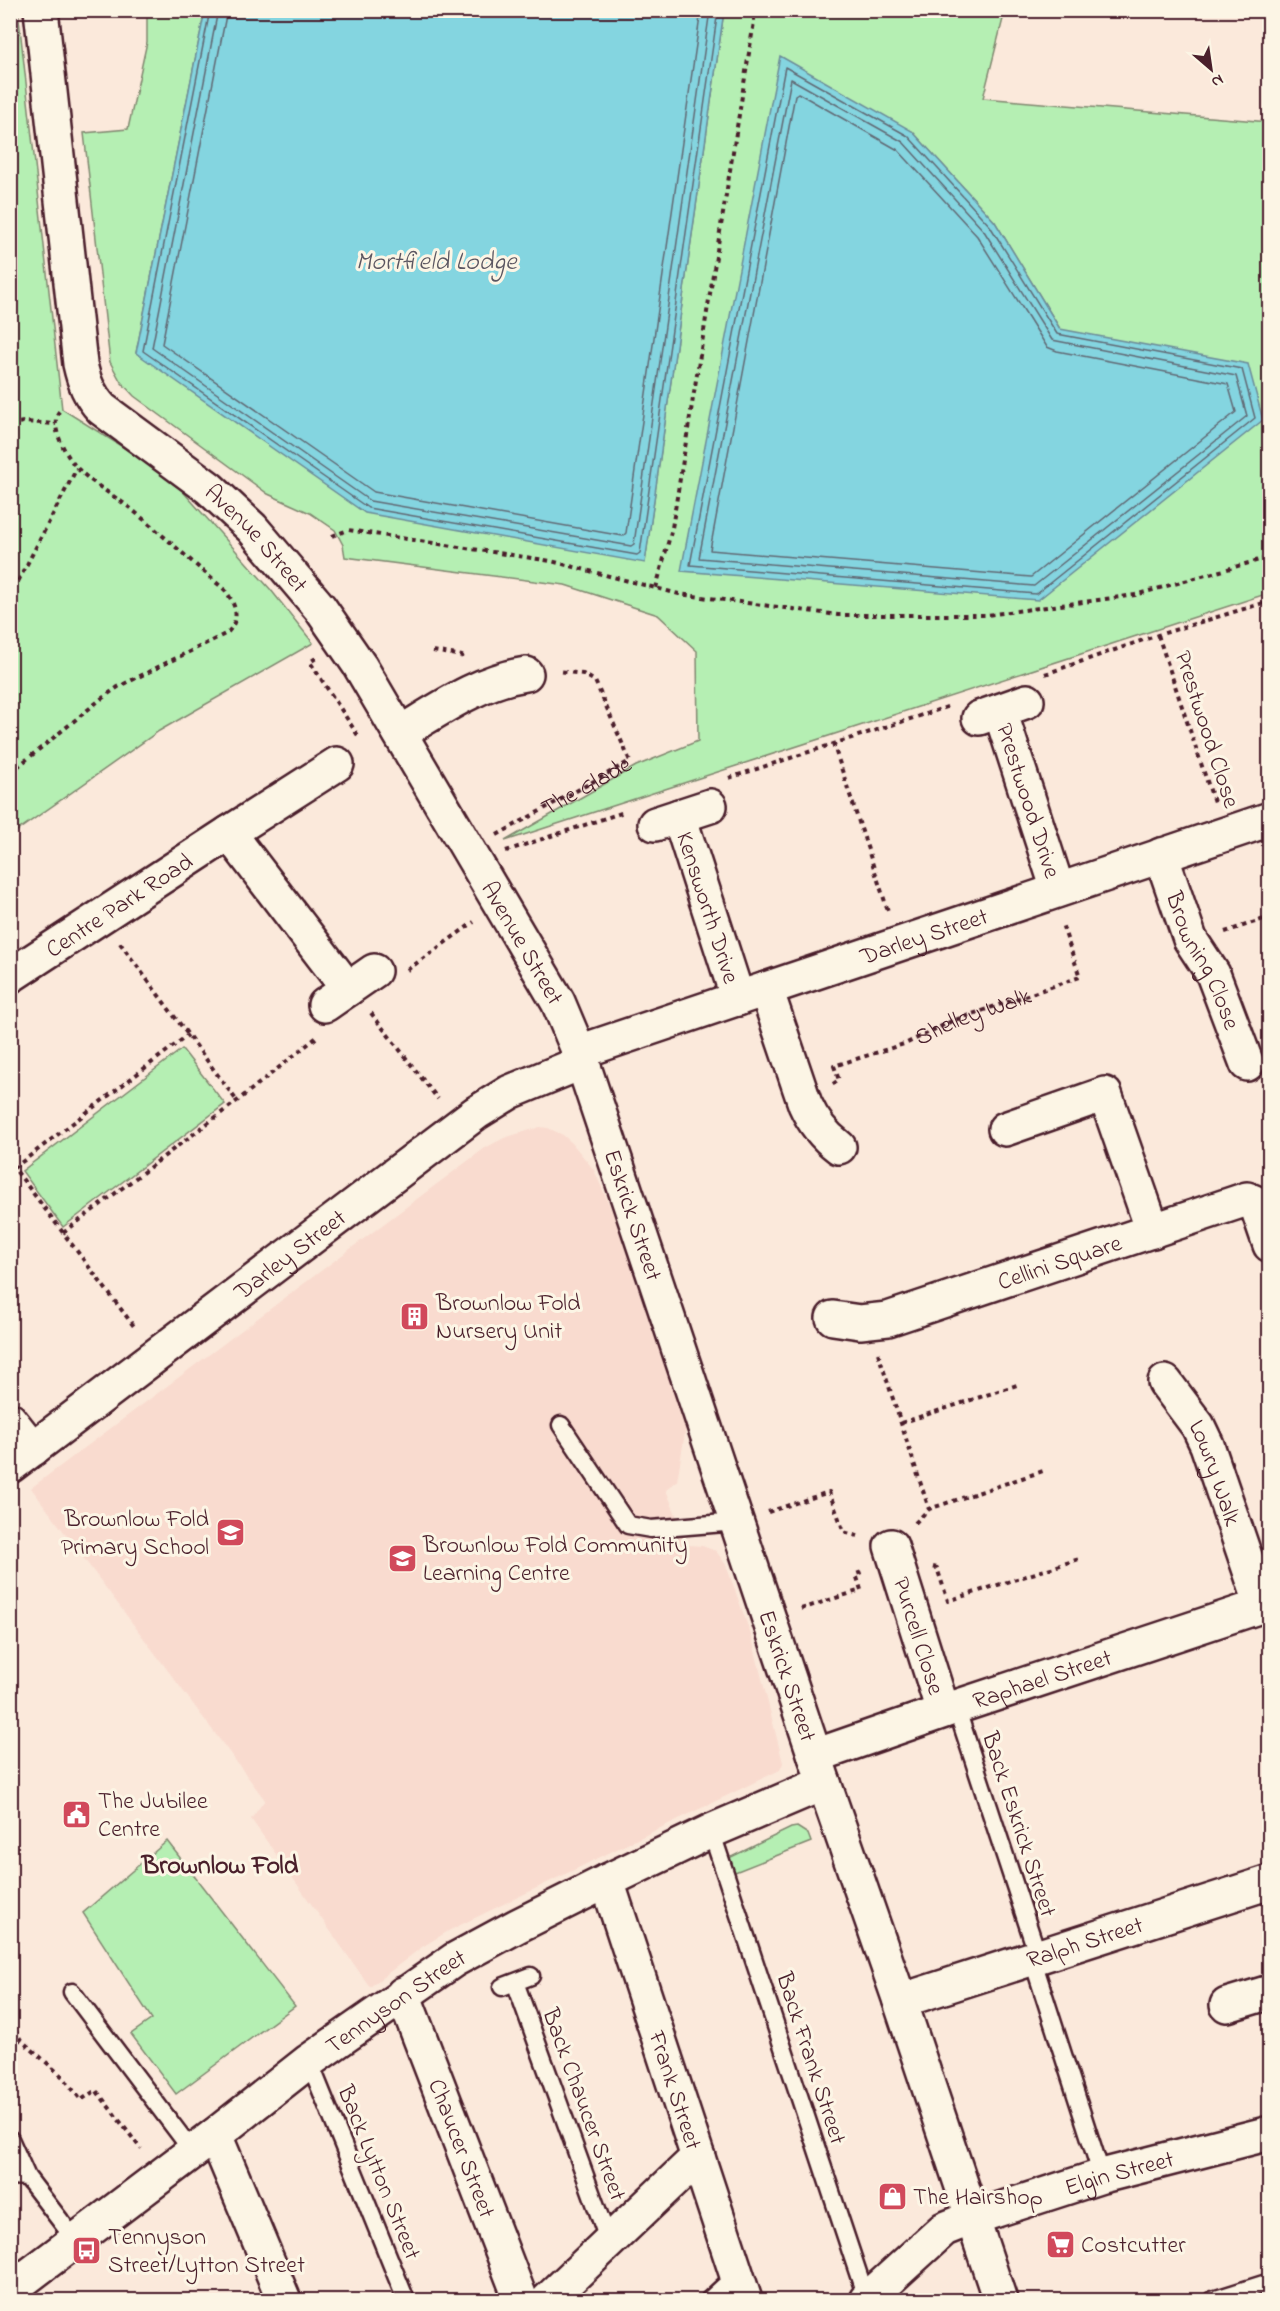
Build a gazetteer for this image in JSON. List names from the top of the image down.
{
  "streets": {
    "street": [
      "Avenue Street",
      "Prestwood Drive",
      "Centre Park Road",
      "Kensworth Drive",
      "Darley Street",
      "Browning Close",
      "Eskrick Street",
      "Cellini Square",
      "Lowry Walk",
      "Purcell Close",
      "Raphael Street",
      "Ralph Street",
      "Tennyson Street",
      "Frank Street",
      "Chaucer Street",
      "Elgin Street"
    ],
    "lane": [
      "Back Eskrick Street",
      "Back Frank Street",
      "Back Chaucer Street",
      "Back Lytton Street"
    ],
    "path": ["Prestwood Close", "The Glade", "Shelley Walk"]
  },
  "crossings": [
    ["Avenue Street", "The Glade"],
    ["Avenue Street", "Darley Street"],
    ["Avenue Street", "Eskrick Street"],
    ["Prestwood Close", "Darley Street"],
    ["Prestwood Drive", "Darley Street"],
    ["Prestwood Drive", "Shelley Walk"],
    ["Kensworth Drive", "Darley Street"],
    ["Darley Street", "Browning Close"],
    ["Darley Street", "Shelley Walk"],
    ["Darley Street", "Eskrick Street"],
    ["Eskrick Street", "Purcell Close"],
    ["Eskrick Street", "Raphael Street"],
    ["Eskrick Street", "Ralph Street"],
    ["Eskrick Street", "Tennyson Street"],
    ["Eskrick Street", "Elgin Street"],
    ["Lowry Walk", "Raphael Street"],
    ["Purcell Close", "Raphael Street"],
    ["Purcell Close", "Back Eskrick Street"],
    ["Raphael Street", "Back Eskrick Street"],
    ["Raphael Street", "Tennyson Street"],
    ["Back Eskrick Street", "Ralph Street"],
    ["Back Eskrick Street", "Elgin Street"],
    ["Tennyson Street", "Back Frank Street"],
    ["Tennyson Street", "Frank Street"],
    ["Tennyson Street", "Chaucer Street"],
    ["Tennyson Street", "Back Lytton Street"],
    ["Back Frank Street", "Elgin Street"]
  ],
  "districts": ["Brownlow Fold"],
  "water": ["Mortfield Lodge"],
  "places": {
    "building": ["Brownlow Fold Nursery Unit"],
    "school or university": ["Brownlow Fold Primary School", "Brownlow Fold Community Learning Centre"],
    "public building": ["The Jubilee Centre"],
    "shop": ["The Hairshop"],
    "supermarket": ["Costcutter"],
    "bus stop": ["Tennyson Street/Lytton Street"]
  },
  "north": "bottom right"
}
